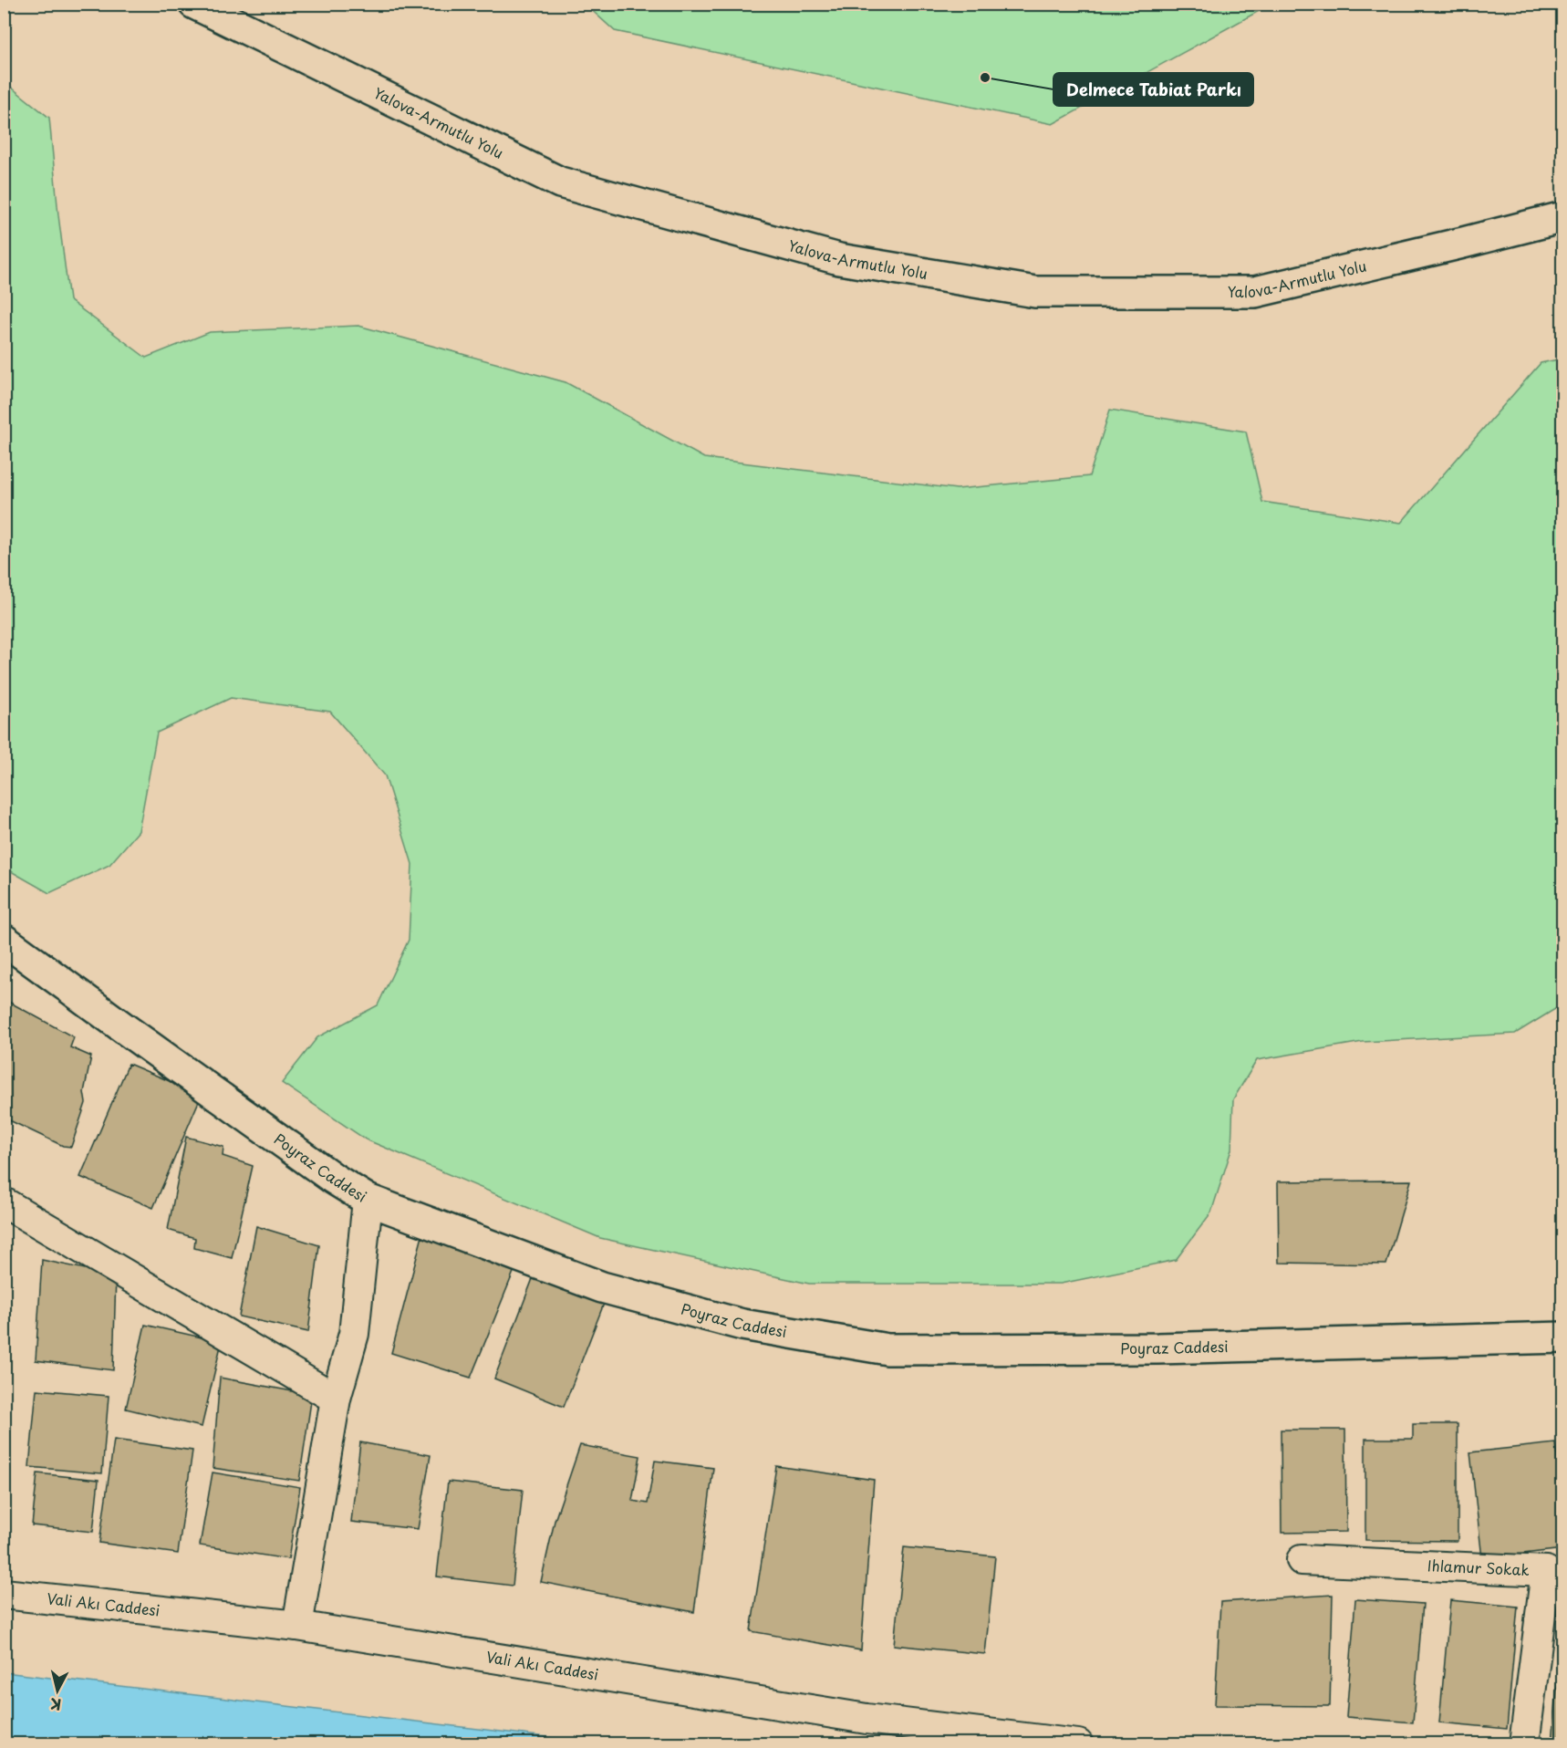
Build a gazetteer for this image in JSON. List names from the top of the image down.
{
  "streets": {
    "street": [
      "Yalova-Armutlu Yolu",
      "Poyraz Caddesi",
      "Ihlamur Sokak",
      "Vali Akı Caddesi"
    ]
  },
  "places": ["Delmece Tabiat Parkı"],
  "north": "bottom"
}
